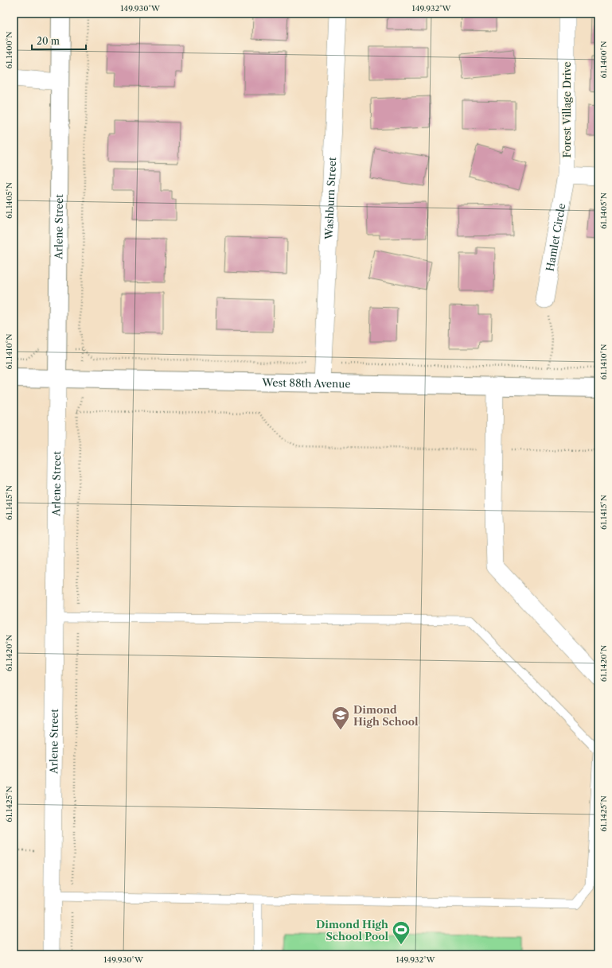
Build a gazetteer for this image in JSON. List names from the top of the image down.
{
  "streets": {
    "street": [
      "Forest Village Drive",
      "Washburn Street",
      "Arlene Street",
      "Hamlet Circle",
      "West 88th Avenue"
    ]
  },
  "crossings": [
    ["Forest Village Drive", "Hamlet Circle"],
    ["Washburn Street", "West 88th Avenue"],
    ["Arlene Street", "West 88th Avenue"]
  ],
  "places": {
    "school or university": ["Dimond High School"],
    "sports": ["Dimond High School Pool"]
  },
  "scale_bar": "20 m",
  "coordinates": [
    "149.930°W",
    "149.932°W",
    "61.1400°N",
    "61.1405°N",
    "61.1410°N",
    "61.1415°N",
    "61.1420°N",
    "61.1425°N"
  ]
}
